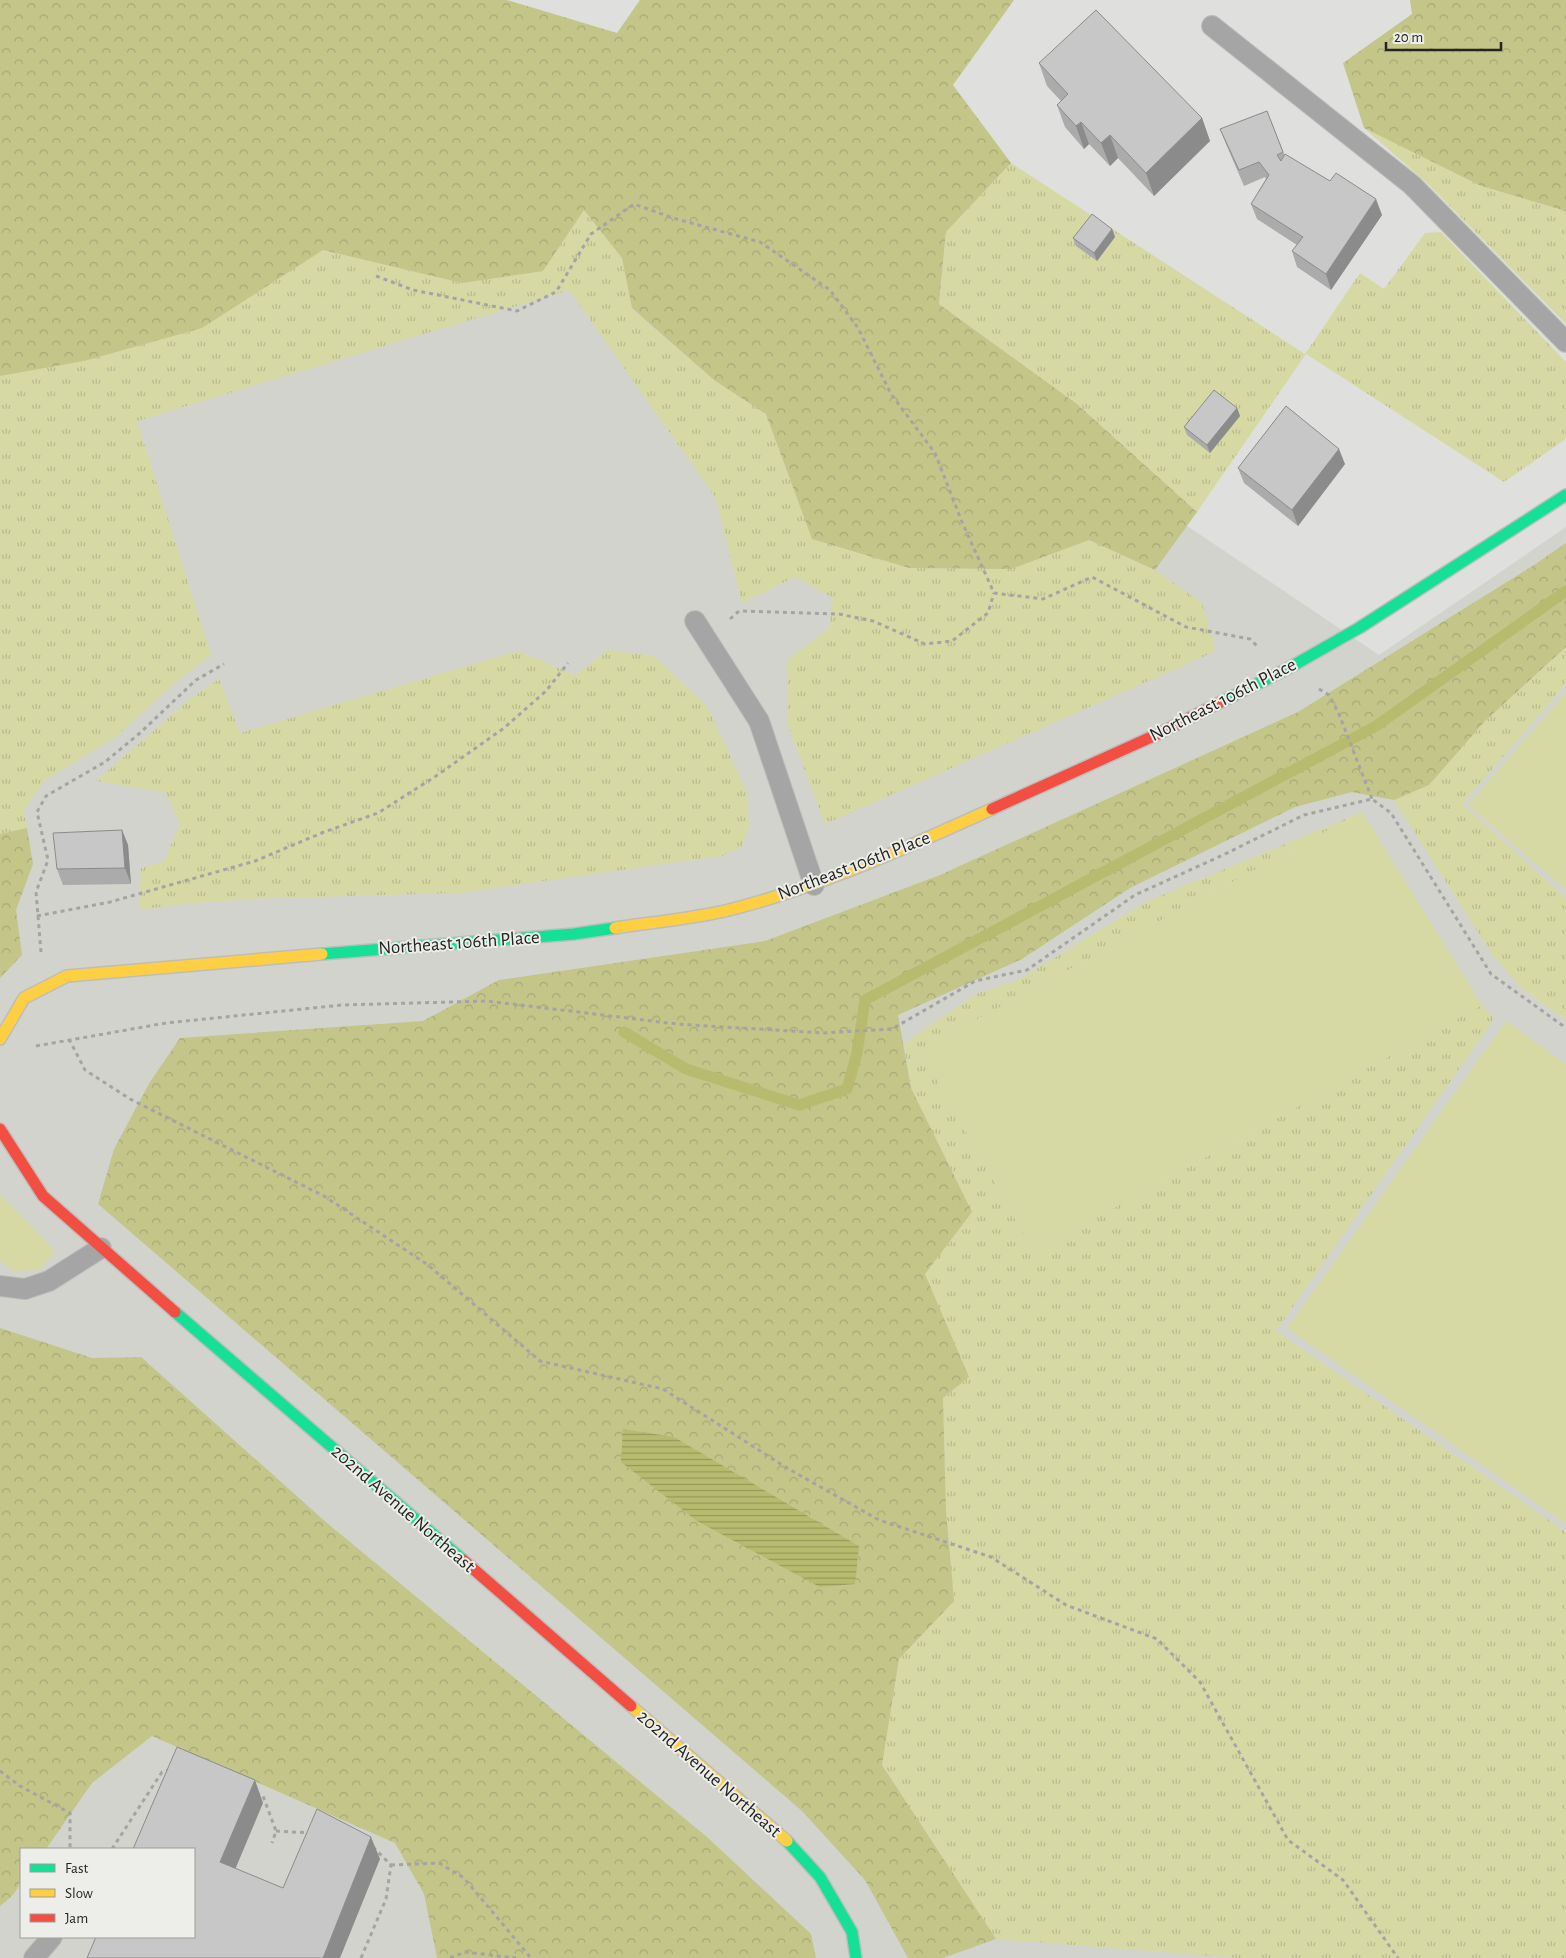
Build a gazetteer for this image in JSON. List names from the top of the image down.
{
  "streets": {
    "street": ["Northeast 106th Place", "202nd Avenue Northeast"]
  },
  "legend": ["Fast", "Slow", "Jam"],
  "scale_bar": "20 m"
}
